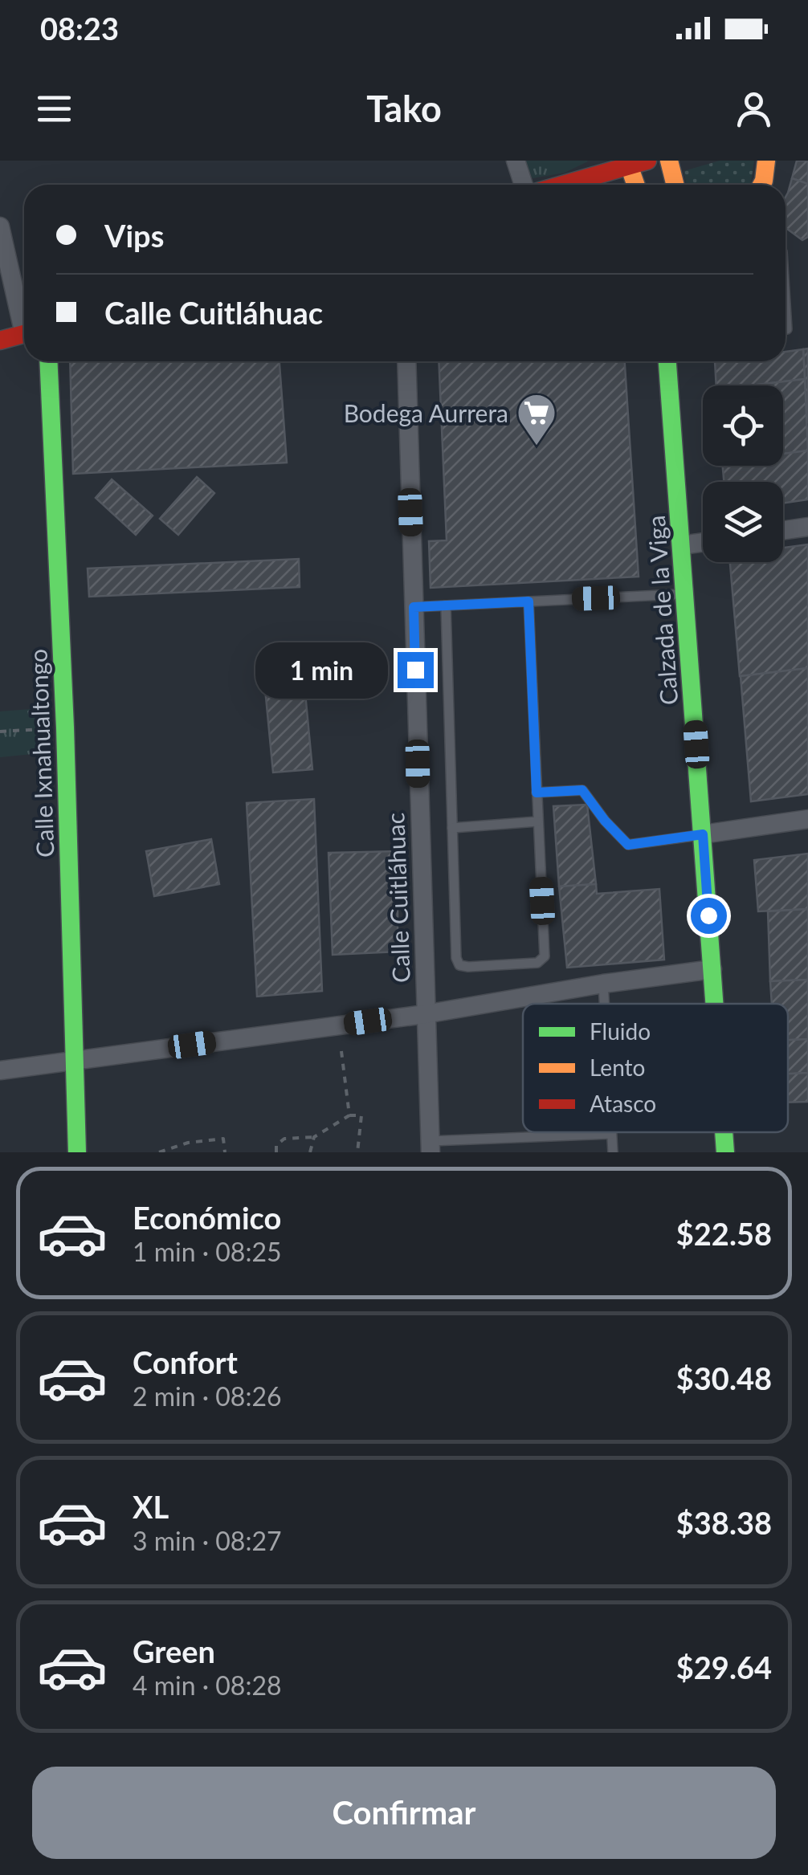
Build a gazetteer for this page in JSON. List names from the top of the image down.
{
  "streets": {
    "main road": ["Calzada de la Viga", "Calle Ixnahualtongo"],
    "street": ["Calle Cuitláhuac"]
  },
  "places": {
    "supermarket": ["Bodega Aurrera"]
  },
  "legend": ["Fluido", "Lento", "Atasco"],
  "page": {
    "status": "08:23",
    "header": "Tako",
    "banner": ["Vips", "Calle Cuitláhuac"],
    "bubble": "1 min",
    "list": [
      {
        "name": "Económico",
        "note": "1 min · 08:25",
        "value": "$22.58"
      },
      {
        "name": "Confort",
        "note": "2 min · 08:26",
        "value": "$30.48"
      },
      {
        "name": "XL",
        "note": "3 min · 08:27",
        "value": "$38.38"
      },
      {
        "name": "Green",
        "note": "4 min · 08:28",
        "value": "$29.64"
      }
    ],
    "buttons": "Confirmar"
  }
}
